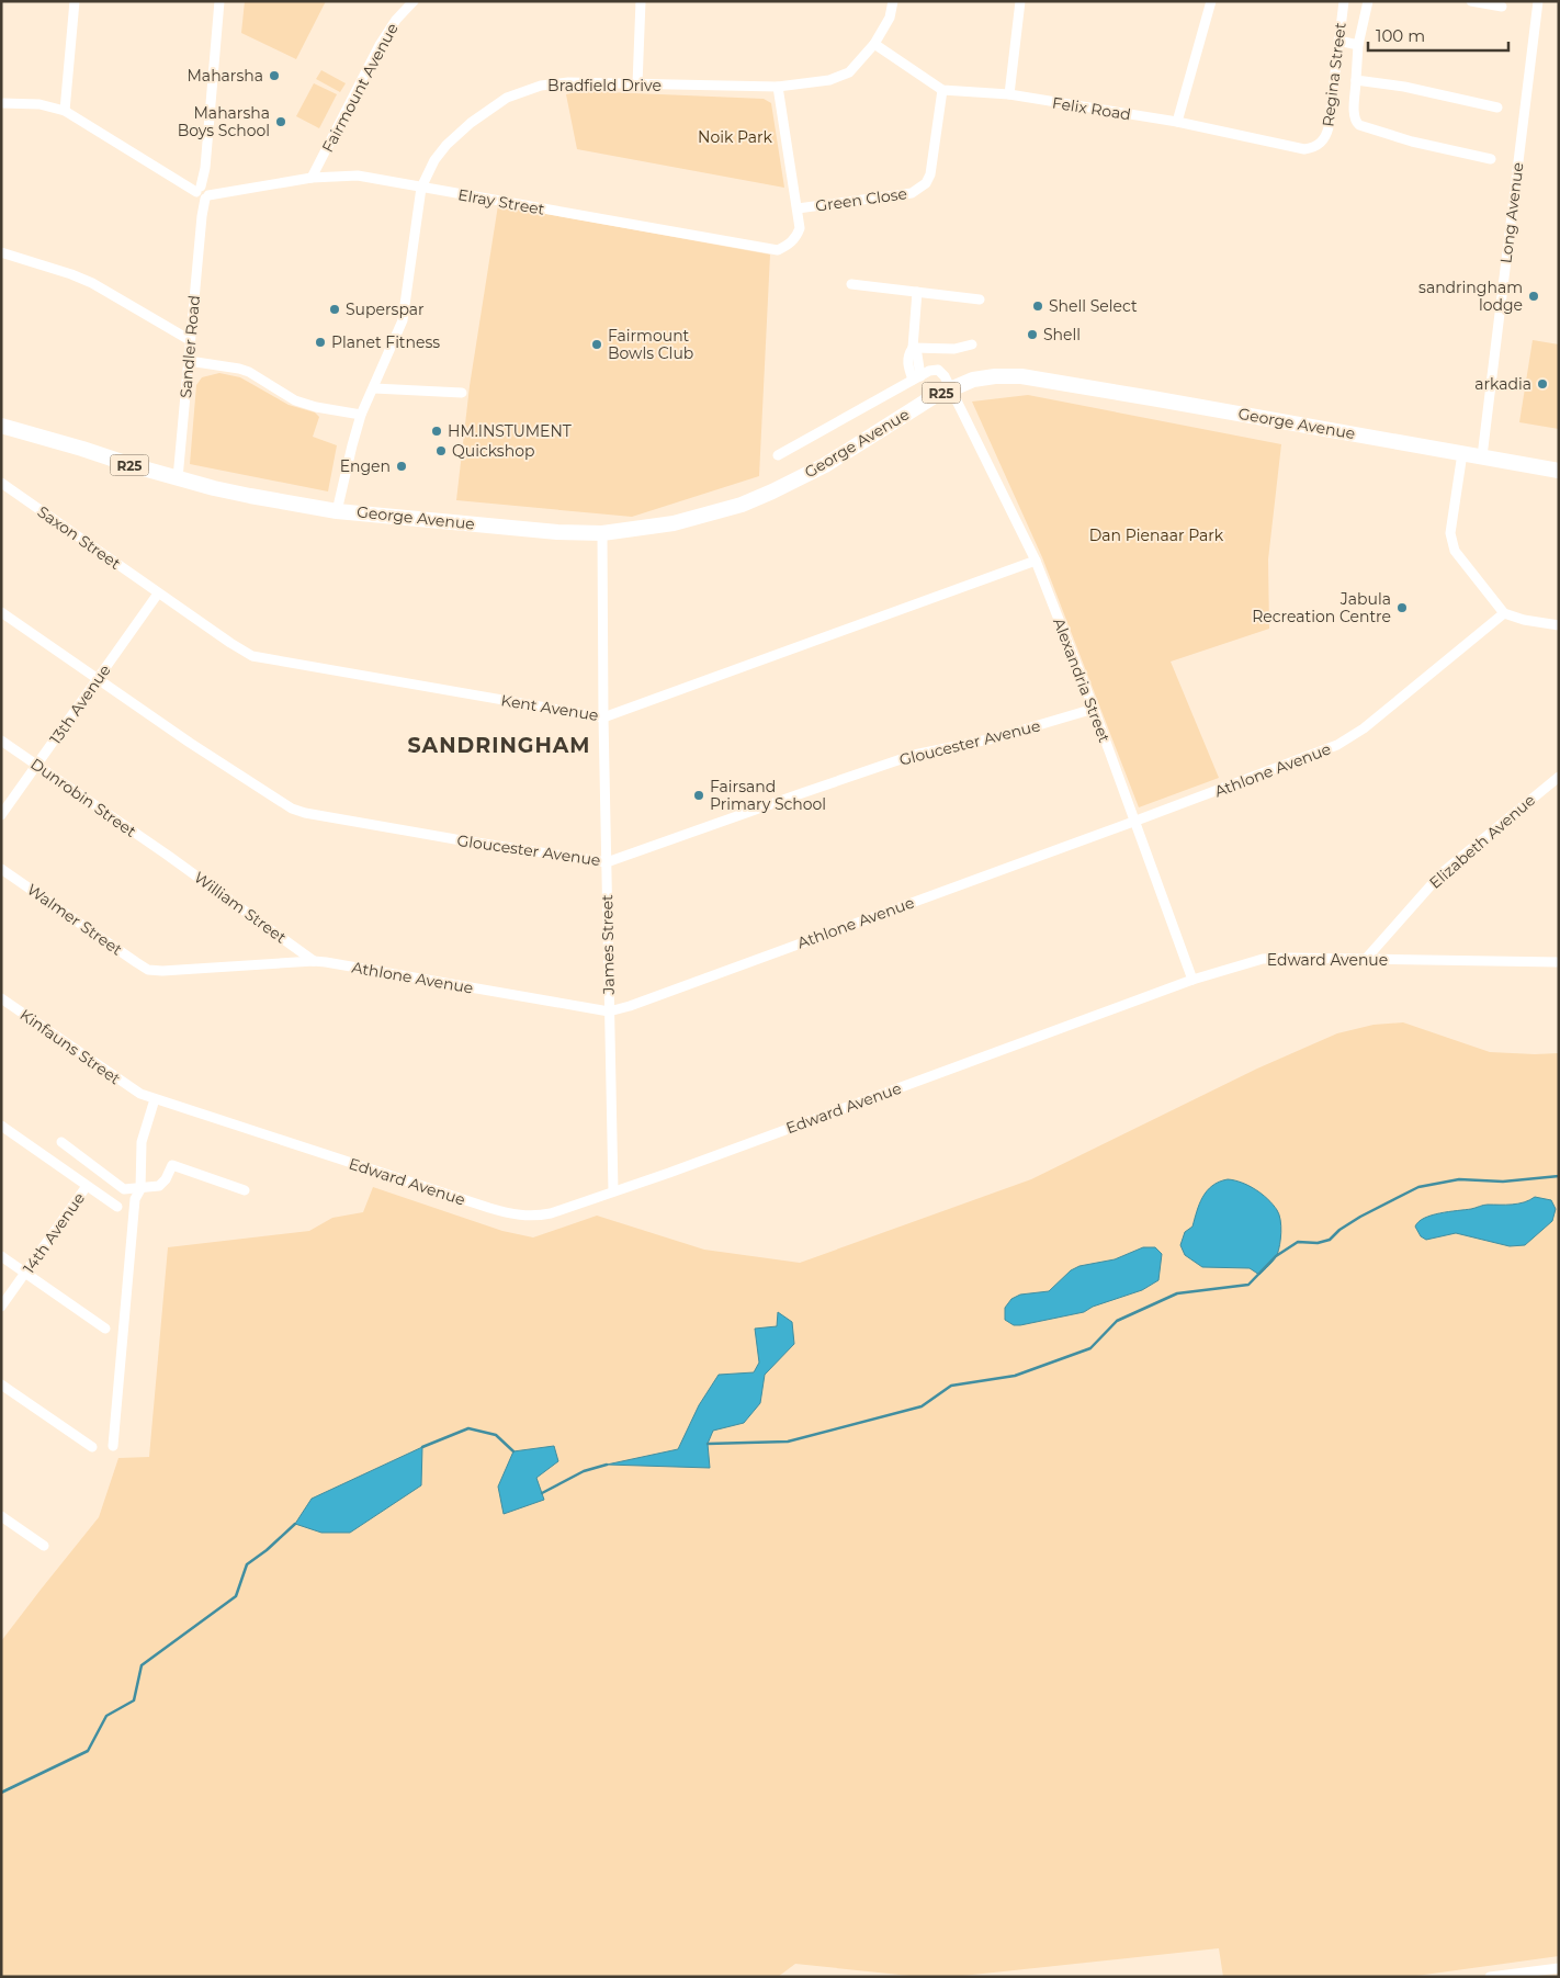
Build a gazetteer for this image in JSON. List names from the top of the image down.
{
  "streets": {
    "main road": ["R25", "George Avenue"],
    "street": [
      "Regina Street",
      "Bradfield Drive",
      "Fairmount Avenue",
      "Felix Road",
      "Green Close",
      "Elray Street",
      "Long Avenue",
      "Sandler Road",
      "Saxon Street",
      "Alexandria Street",
      "13th Avenue",
      "Kent Avenue",
      "Gloucester Avenue",
      "Athlone Avenue",
      "Dunrobin Street",
      "Elizabeth Avenue",
      "William Street",
      "Walmer Street",
      "James Street",
      "Edward Avenue",
      "Kinfauns Street",
      "14th Avenue"
    ]
  },
  "crossings": [
    ["Regina Street", "Felix Road"],
    ["Bradfield Drive", "Green Close"],
    ["Bradfield Drive", "Elray Street"],
    ["Bradfield Drive", "George Avenue"],
    ["Fairmount Avenue", "Elray Street"],
    ["Felix Road", "Green Close"],
    ["Green Close", "Elray Street"],
    ["Elray Street", "Sandler Road"],
    ["Long Avenue", "George Avenue"],
    ["Sandler Road", "R25"],
    ["Sandler Road", "George Avenue"],
    ["R25", "George Avenue"],
    ["George Avenue", "Alexandria Street"],
    ["George Avenue", "James Street"],
    ["Saxon Street", "13th Avenue"],
    ["Saxon Street", "Kent Avenue"],
    ["Alexandria Street", "Kent Avenue"],
    ["Alexandria Street", "Gloucester Avenue"],
    ["Alexandria Street", "Athlone Avenue"],
    ["Alexandria Street", "Edward Avenue"],
    ["13th Avenue", "Kent Avenue"],
    ["13th Avenue", "Gloucester Avenue"],
    ["13th Avenue", "Dunrobin Street"],
    ["Kent Avenue", "James Street"],
    ["Gloucester Avenue", "James Street"],
    ["Athlone Avenue", "William Street"],
    ["Athlone Avenue", "Walmer Street"],
    ["Athlone Avenue", "James Street"],
    ["Dunrobin Street", "William Street"],
    ["Elizabeth Avenue", "Edward Avenue"],
    ["James Street", "Edward Avenue"],
    ["Edward Avenue", "Kinfauns Street"]
  ],
  "districts": ["SANDRINGHAM"],
  "parks": ["Noik Park", "Dan Pienaar Park"],
  "places": [
    "Maharsha",
    "Maharsha Boys School",
    "sandringham lodge",
    "Shell Select",
    "Superspar",
    "Shell",
    "Planet Fitness",
    "Fairmount Bowls Club",
    "arkadia",
    "HM.INSTUMENT",
    "Quickshop",
    "Engen",
    "Jabula Recreation Centre",
    "Fairsand Primary School"
  ],
  "scale_bar": "100 m"
}
